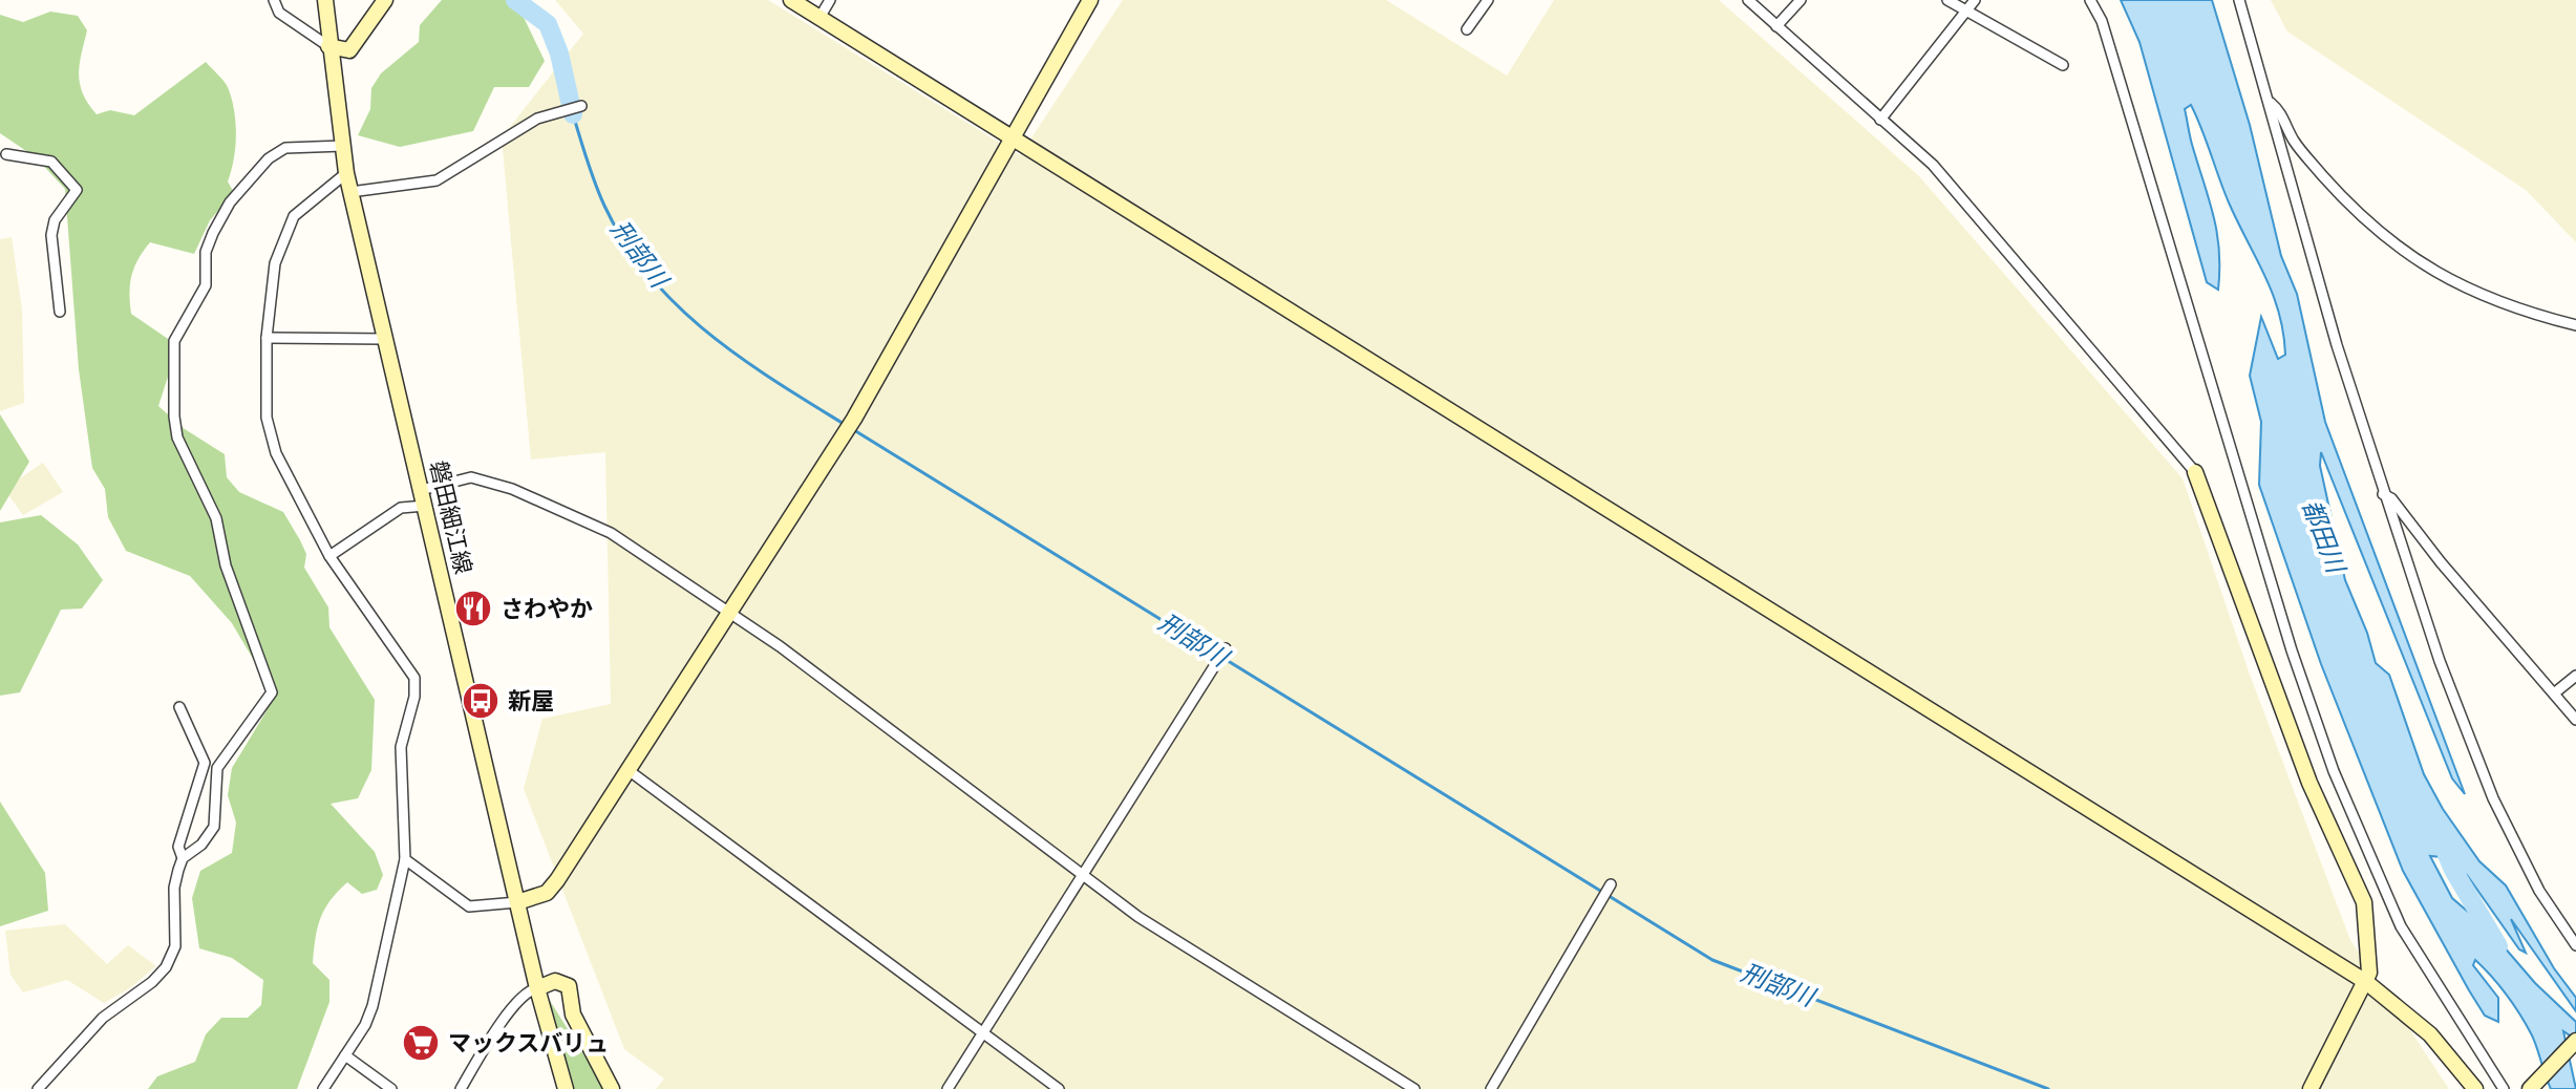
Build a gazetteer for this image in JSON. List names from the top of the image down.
{
  "streets": {
    "street": ["磐田細江線"]
  },
  "water": ["刑部川", "都田川"],
  "places": {
    "restaurant": ["さわやか"],
    "bus stop": ["新屋"],
    "supermarket": ["マックスバリュ"]
  }
}
